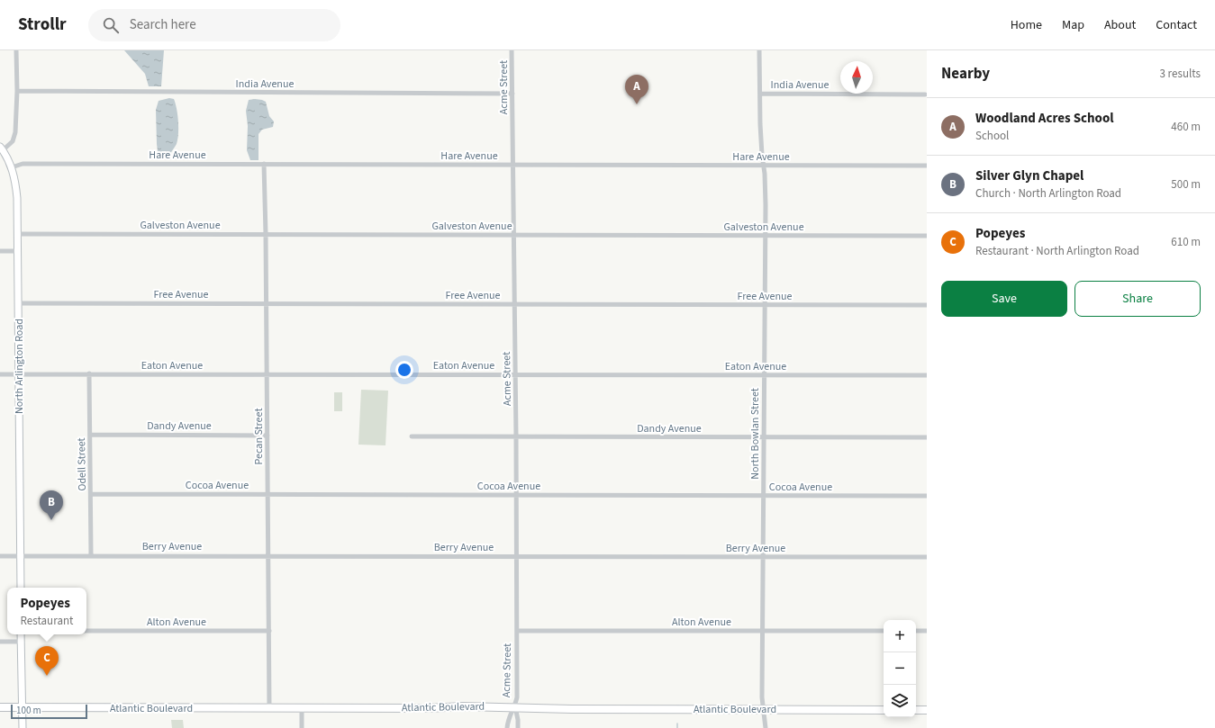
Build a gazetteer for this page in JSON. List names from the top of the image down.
{
  "streets": {
    "main road": ["North Arlington Road", "Atlantic Boulevard"],
    "street": [
      "India Avenue",
      "Acme Street",
      "Hare Avenue",
      "Galveston Avenue",
      "Free Avenue",
      "Eaton Avenue",
      "Dandy Avenue",
      "North Bowlan Street",
      "Pecan Street",
      "Odell Street",
      "Cocoa Avenue",
      "Berry Avenue",
      "Alton Avenue"
    ]
  },
  "crossings": [
    ["India Avenue", "Acme Street"],
    ["India Avenue", "North Bowlan Street"],
    ["Acme Street", "Hare Avenue"],
    ["Acme Street", "Galveston Avenue"],
    ["Acme Street", "Free Avenue"],
    ["Acme Street", "Eaton Avenue"],
    ["Acme Street", "Dandy Avenue"],
    ["Acme Street", "Cocoa Avenue"],
    ["Acme Street", "Berry Avenue"],
    ["Acme Street", "Alton Avenue"],
    ["Acme Street", "Atlantic Boulevard"],
    ["Hare Avenue", "North Arlington Road"],
    ["Hare Avenue", "North Bowlan Street"],
    ["Hare Avenue", "Pecan Street"],
    ["Galveston Avenue", "North Arlington Road"],
    ["Galveston Avenue", "North Bowlan Street"],
    ["Galveston Avenue", "Pecan Street"],
    ["Free Avenue", "North Arlington Road"],
    ["Free Avenue", "North Bowlan Street"],
    ["Free Avenue", "Pecan Street"],
    ["Eaton Avenue", "North Arlington Road"],
    ["Eaton Avenue", "North Bowlan Street"],
    ["Eaton Avenue", "Pecan Street"],
    ["Eaton Avenue", "Odell Street"],
    ["North Arlington Road", "Berry Avenue"],
    ["Dandy Avenue", "North Bowlan Street"],
    ["Dandy Avenue", "Pecan Street"],
    ["Dandy Avenue", "Odell Street"],
    ["North Bowlan Street", "Cocoa Avenue"],
    ["North Bowlan Street", "Berry Avenue"],
    ["North Bowlan Street", "Alton Avenue"],
    ["North Bowlan Street", "Atlantic Boulevard"],
    ["Pecan Street", "Cocoa Avenue"],
    ["Pecan Street", "Berry Avenue"],
    ["Pecan Street", "Alton Avenue"],
    ["Pecan Street", "Atlantic Boulevard"],
    ["Odell Street", "Cocoa Avenue"],
    ["Odell Street", "Berry Avenue"]
  ],
  "scale_bar": "100 m",
  "north": "top",
  "page": {
    "header": "Strollr",
    "search": "Search here",
    "nav": [
      "Home",
      "Map",
      "About",
      "Contact"
    ],
    "heading": ["Nearby", "3 results"],
    "pins": ["A", "B", "C"],
    "list": [
      {
        "mark": "A",
        "name": "Woodland Acres School",
        "note": "School",
        "value": "460 m"
      },
      {
        "mark": "B",
        "name": "Silver Glyn Chapel",
        "note": "Church · North Arlington Road",
        "value": "500 m"
      },
      {
        "mark": "C",
        "name": "Popeyes",
        "note": "Restaurant · North Arlington Road",
        "value": "610 m"
      }
    ],
    "buttons": ["Save", "Share"],
    "popup": ["Popeyes", "Restaurant"],
    "map_buttons": ["+", "−"],
    "scale": "100 m"
  }
}
